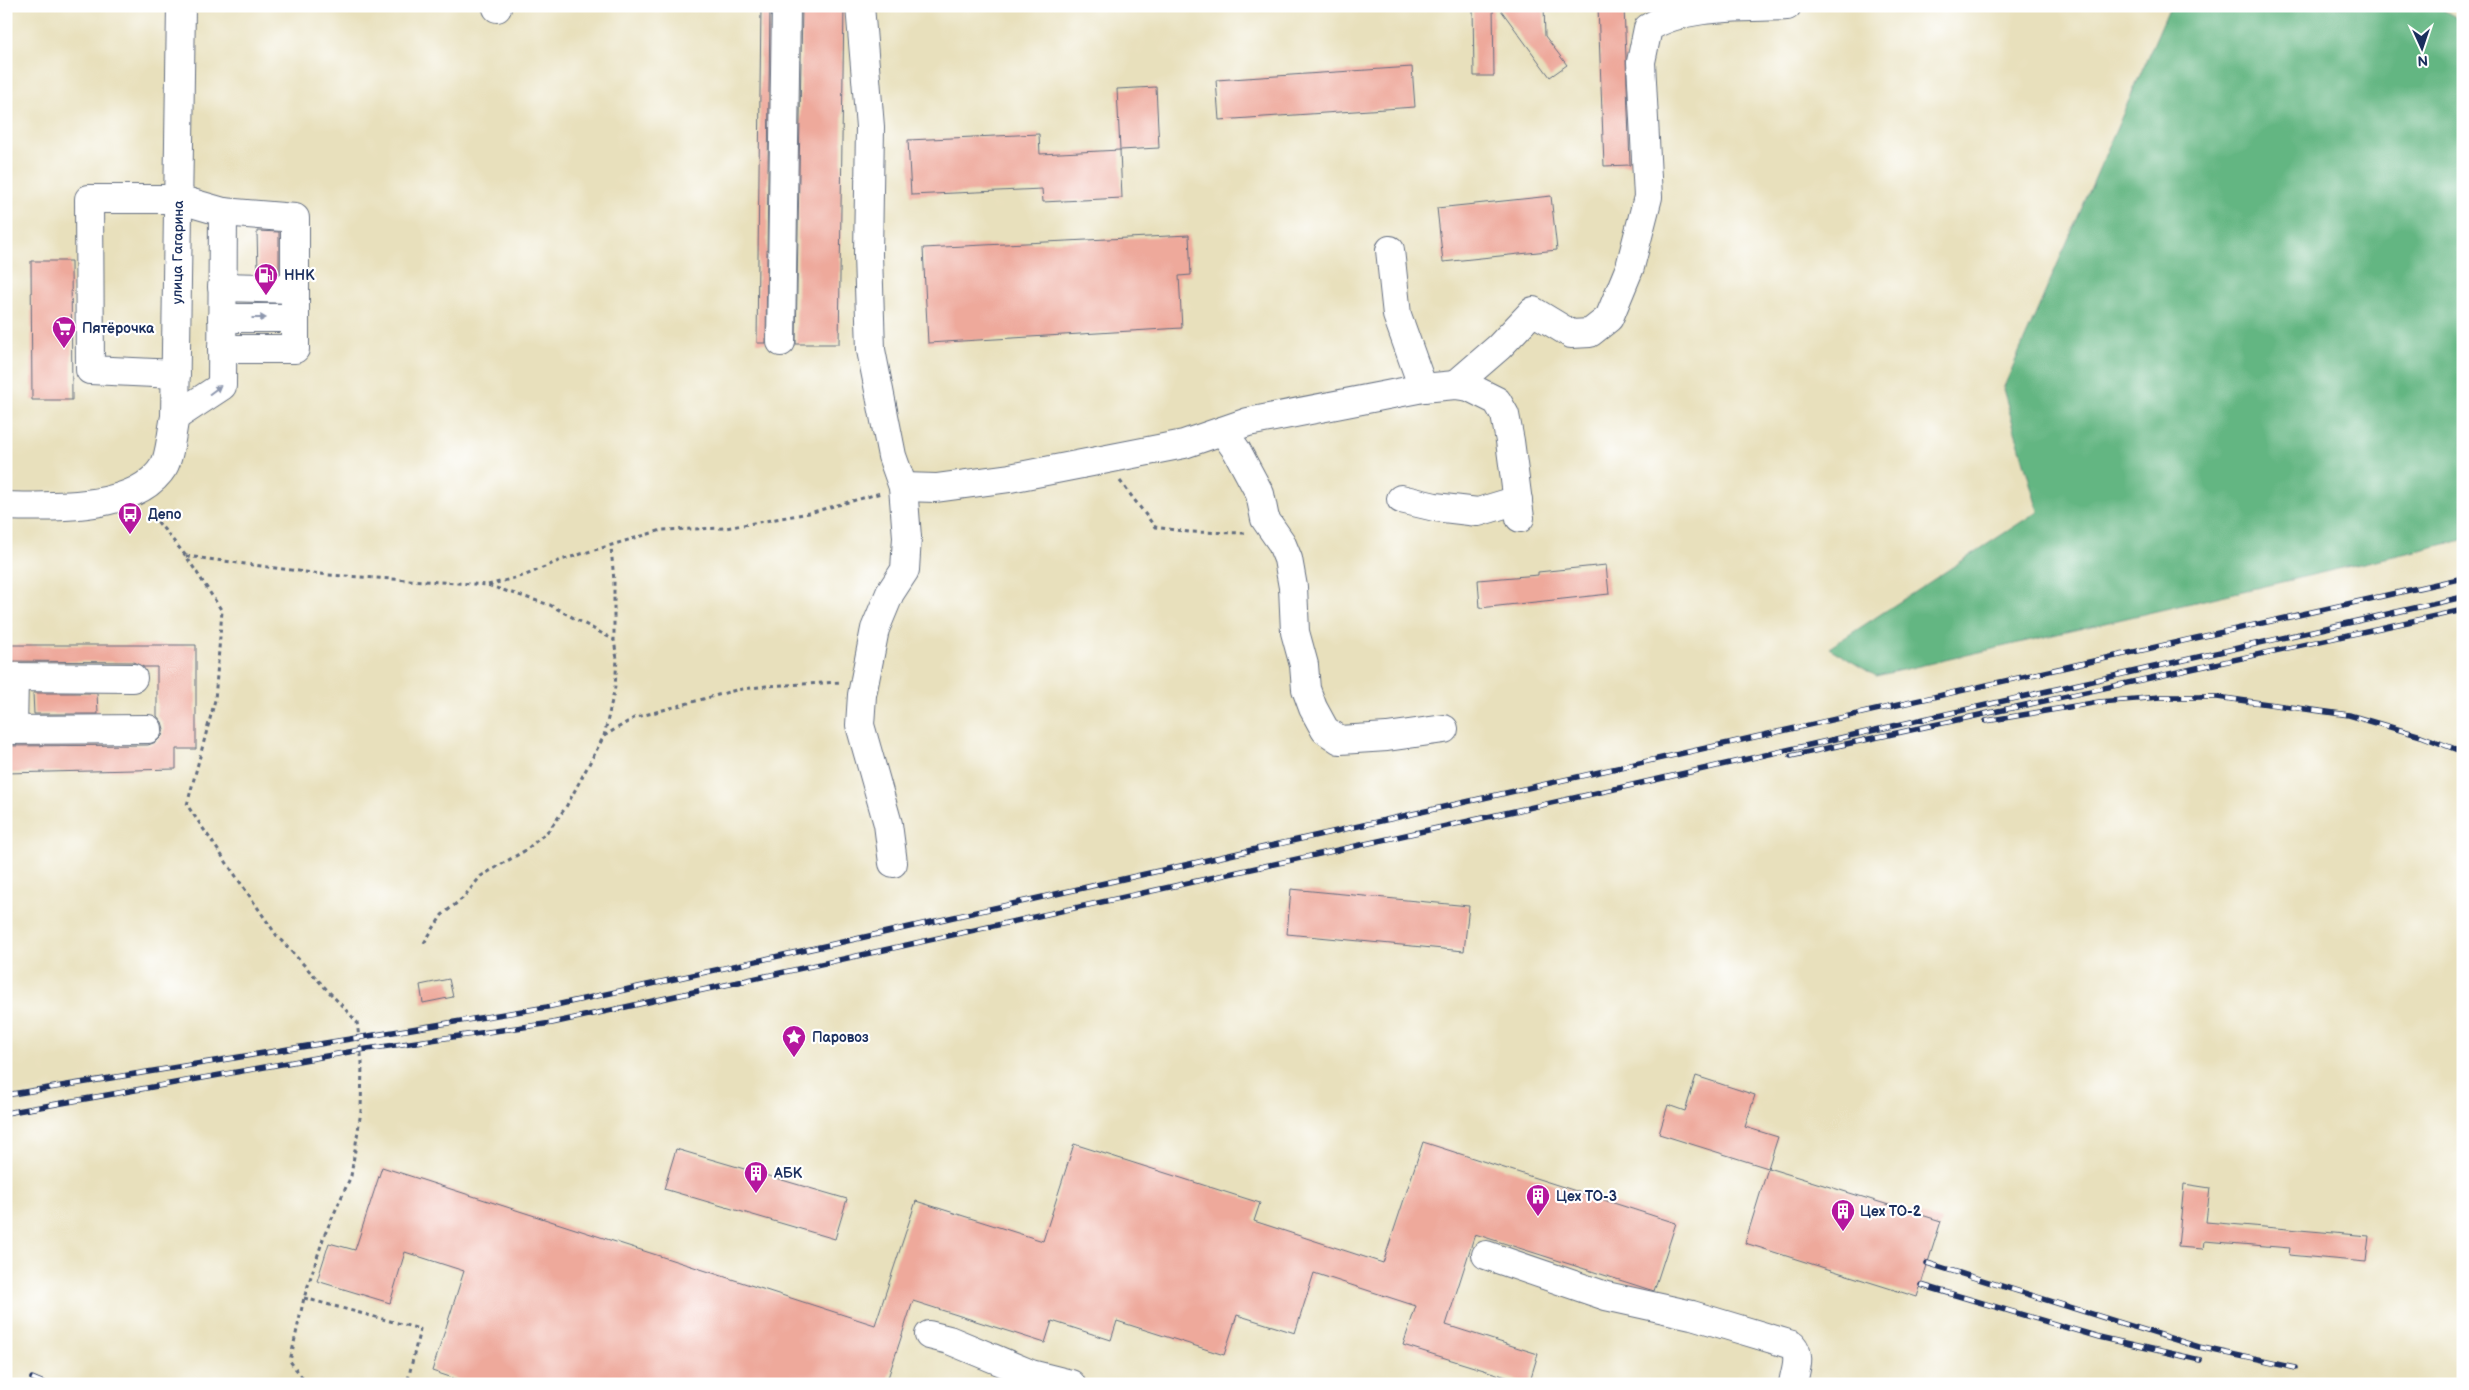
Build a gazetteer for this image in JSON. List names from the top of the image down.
{
  "streets": {
    "main road": ["улица Гагарина"]
  },
  "places": {
    "fuel station": ["ННК"],
    "supermarket": ["Пятёрочка"],
    "bus stop": ["Депо"],
    "place": ["Паровоз"],
    "building": ["АБК", "Цех ТО-3", "Цех ТО-2"]
  },
  "north": "bottom"
}
